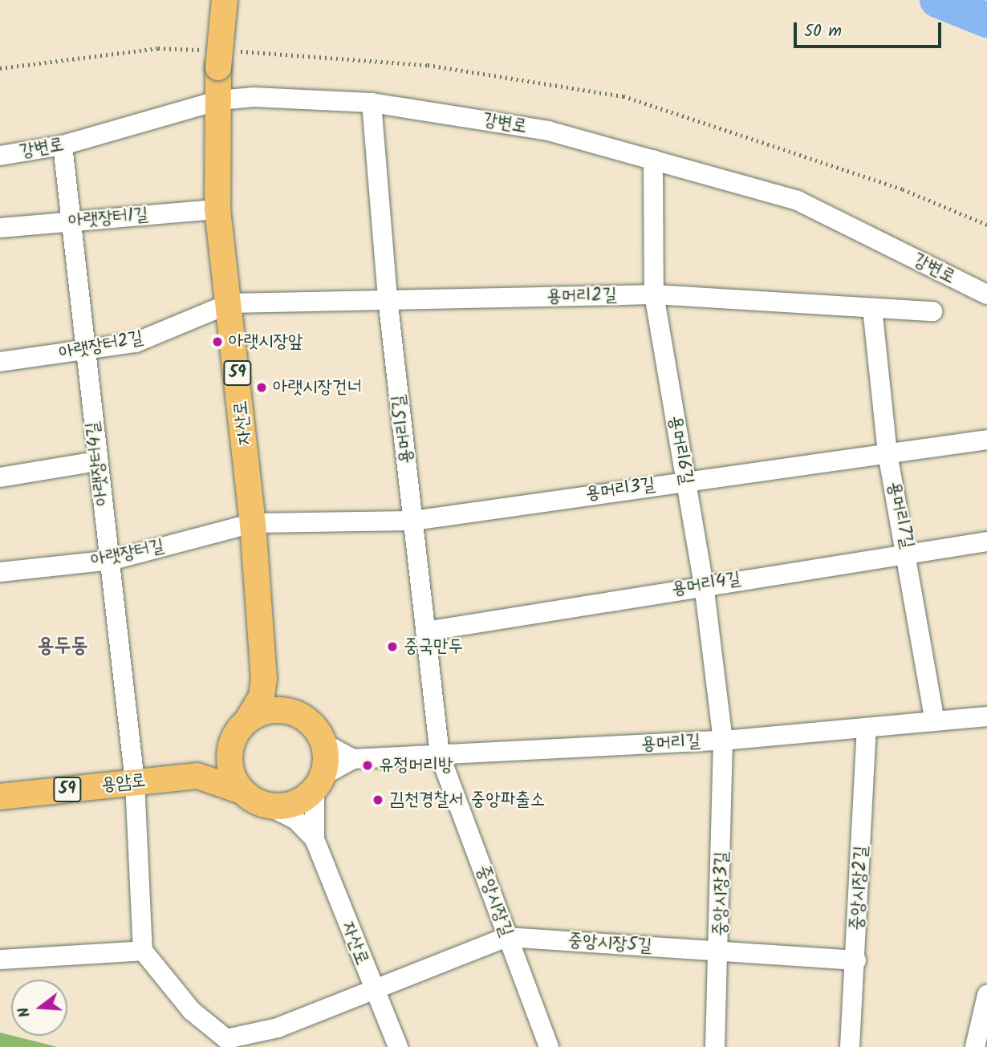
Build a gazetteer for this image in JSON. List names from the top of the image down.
{
  "streets": {
    "main road": ["59", "자산로", "용암로"],
    "street": [
      "강변로",
      "아랫장터1길",
      "용머리2길",
      "아랫장터2길",
      "용머리5길",
      "용머리6길",
      "아랫장터4길",
      "용머리3길",
      "용머리7길",
      "아랫장터길",
      "용머리4길",
      "용머리길",
      "중앙시장2길",
      "중앙시장3길",
      "중앙시장길",
      "중앙시장5길"
    ]
  },
  "crossings": [
    ["강변로", "자산로"],
    ["강변로", "용머리5길"],
    ["강변로", "용머리6길"],
    ["강변로", "아랫장터4길"],
    ["아랫장터1길", "자산로"],
    ["아랫장터1길", "아랫장터4길"],
    ["용머리2길", "아랫장터2길"],
    ["용머리2길", "자산로"],
    ["용머리2길", "용머리5길"],
    ["용머리2길", "용머리6길"],
    ["용머리2길", "용머리7길"],
    ["아랫장터2길", "자산로"],
    ["아랫장터2길", "아랫장터4길"],
    ["59", "자산로"],
    ["59", "용머리길"],
    ["59", "용암로"],
    ["자산로", "용머리3길"],
    ["자산로", "아랫장터길"],
    ["자산로", "중앙시장5길"],
    ["용머리5길", "용머리3길"],
    ["용머리5길", "용머리4길"],
    ["용머리5길", "용머리길"],
    ["용머리5길", "중앙시장길"],
    ["용머리6길", "용머리3길"],
    ["용머리6길", "용머리4길"],
    ["용머리6길", "용머리길"],
    ["용머리6길", "중앙시장3길"],
    ["아랫장터4길", "아랫장터길"],
    ["아랫장터4길", "용암로"],
    ["아랫장터4길", "중앙시장5길"],
    ["용머리3길", "용머리7길"],
    ["용머리3길", "아랫장터길"],
    ["용머리7길", "용머리4길"],
    ["용머리7길", "용머리길"],
    ["용머리길", "중앙시장2길"],
    ["용머리길", "중앙시장3길"],
    ["용머리길", "중앙시장길"],
    ["중앙시장2길", "중앙시장5길"],
    ["중앙시장3길", "중앙시장5길"],
    ["중앙시장길", "중앙시장5길"]
  ],
  "districts": ["용두동"],
  "places": [
    "아랫시장앞",
    "아랫시장건너",
    "중국만두",
    "유정머리방",
    "김천경찰서 중앙파출소"
  ],
  "scale_bar": "50 m",
  "north": "left"
}
